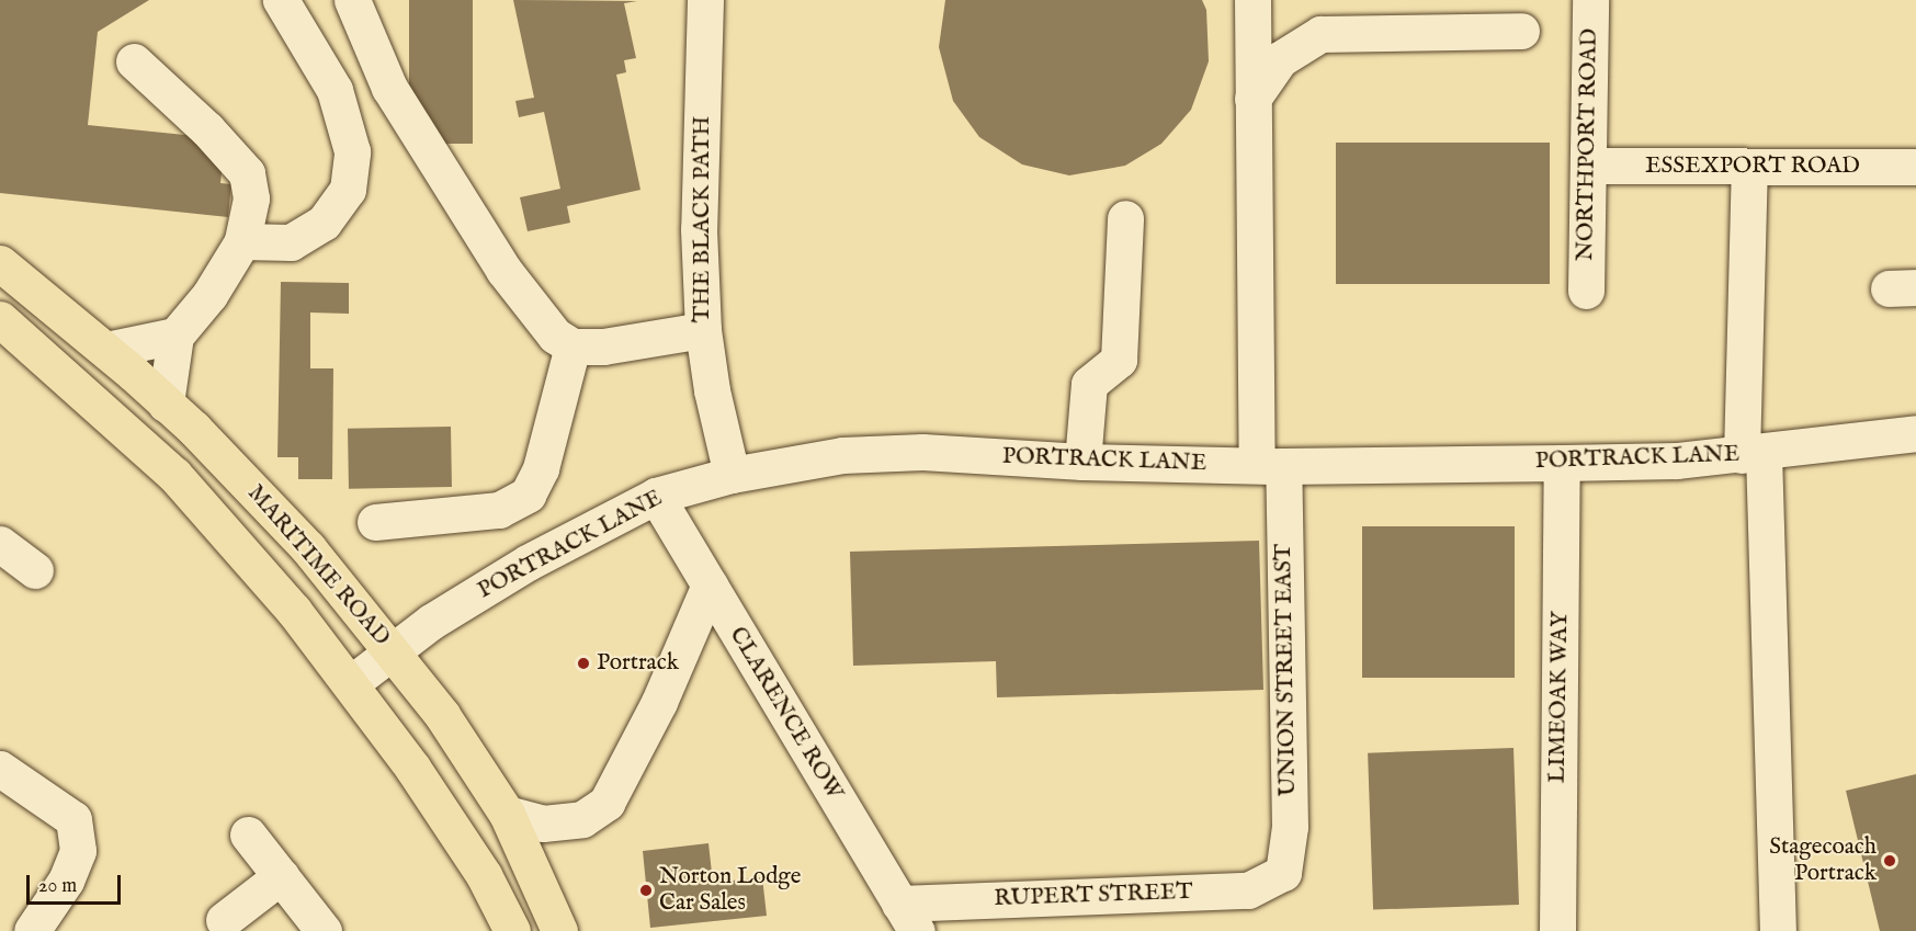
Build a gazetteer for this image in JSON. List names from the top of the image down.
{
  "streets": {
    "main road": ["MARITIME ROAD"],
    "street": [
      "NORTHPORT ROAD",
      "ESSEXPORT ROAD",
      "THE BLACK PATH",
      "PORTRACK LANE",
      "UNION STREET EAST",
      "LIMEOAK WAY",
      "CLARENCE ROW",
      "RUPERT STREET"
    ]
  },
  "crossings": [
    ["NORTHPORT ROAD", "ESSEXPORT ROAD"],
    ["THE BLACK PATH", "PORTRACK LANE"],
    ["PORTRACK LANE", "MARITIME ROAD"],
    ["PORTRACK LANE", "UNION STREET EAST"],
    ["PORTRACK LANE", "LIMEOAK WAY"],
    ["PORTRACK LANE", "CLARENCE ROW"],
    ["UNION STREET EAST", "RUPERT STREET"],
    ["CLARENCE ROW", "RUPERT STREET"]
  ],
  "places": ["Portrack", "Stagecoach Portrack", "Norton Lodge Car Sales"],
  "scale_bar": "20 m"
}
